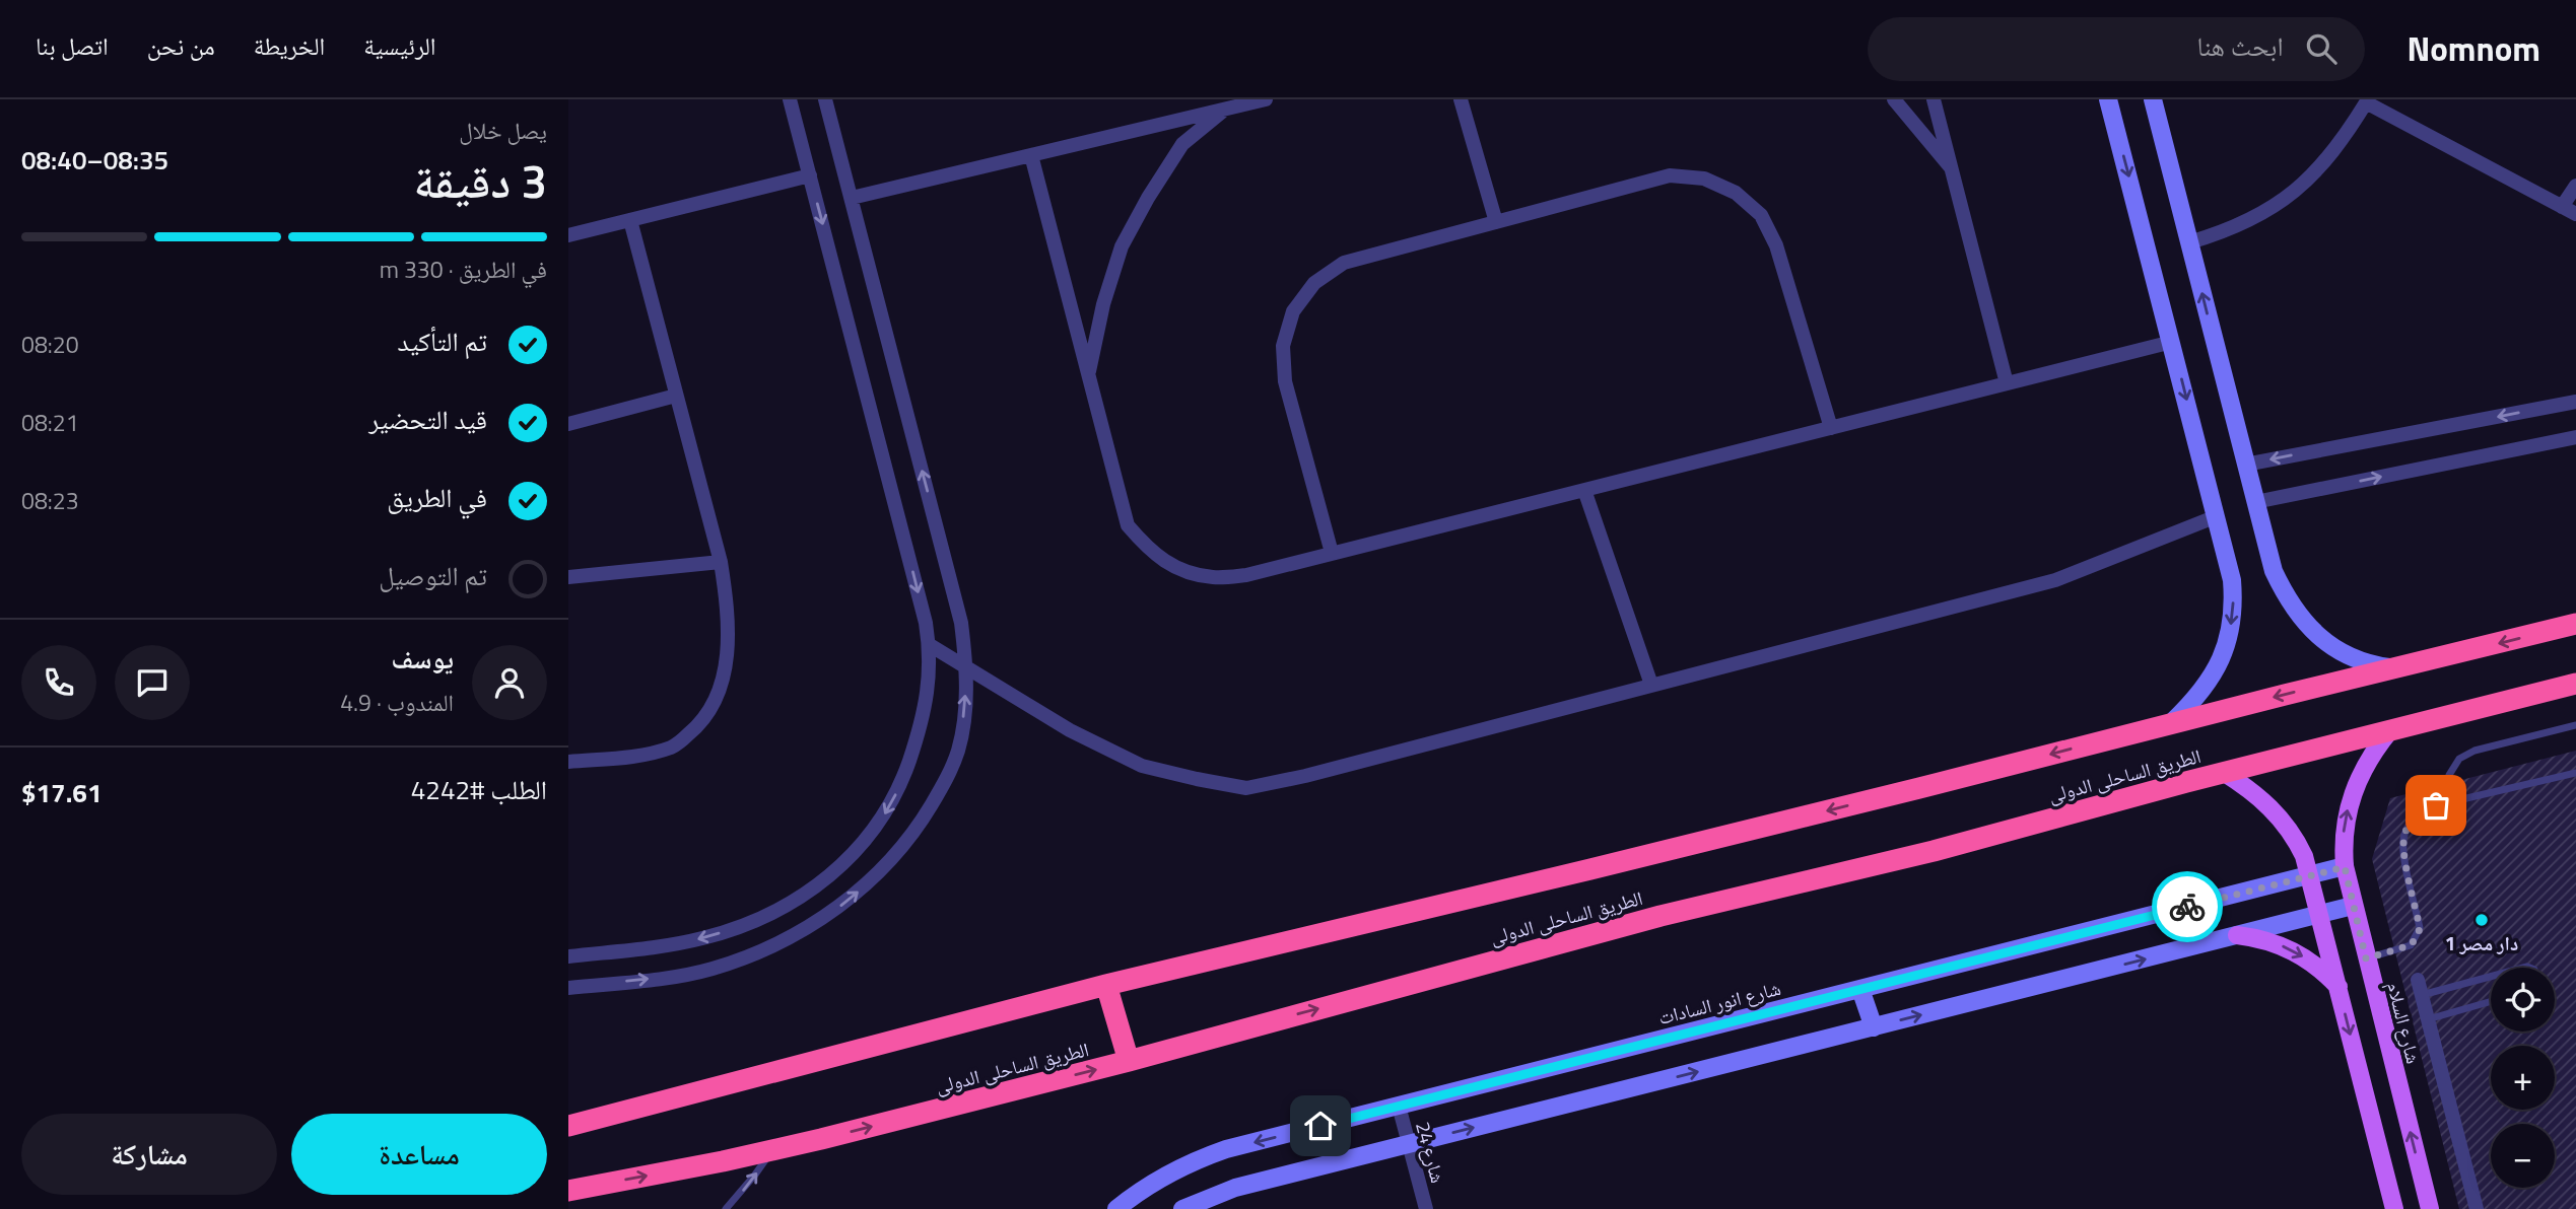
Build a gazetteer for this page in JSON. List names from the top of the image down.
{
  "streets": {
    "highway": ["الطريق الساحلى الدولى"],
    "main road": ["شارع انور السادات", "شارع السلام"],
    "street": ["شارع 24"]
  },
  "crossings": [
    ["الطريق الساحلى الدولى", "شارع السلام"],
    ["شارع انور السادات", "شارع السلام"],
    ["شارع انور السادات", "شارع 24"]
  ],
  "places": ["دار مصر 1"],
  "page": {
    "header": "Nomnom",
    "search": "ابحث هنا",
    "nav": [
      "الرئيسية",
      "الخريطة",
      "من نحن",
      "اتصل بنا"
    ],
    "heading": ["3 دقيقة", "يصل خلال", "08:35–08:40"],
    "panel": [
      "يوسف",
      "المندوب · 4.9",
      "الطلب #4242",
      "$17.61"
    ],
    "bar": "في الطريق · 330 m",
    "list": [
      ["تم التأكيد", "08:20"],
      ["قيد التحضير", "08:21"],
      ["في الطريق", "08:23"],
      "تم التوصيل"
    ],
    "map_buttons": ["+", "−"],
    "buttons": ["مساعدة", "مشاركة"]
  }
}
